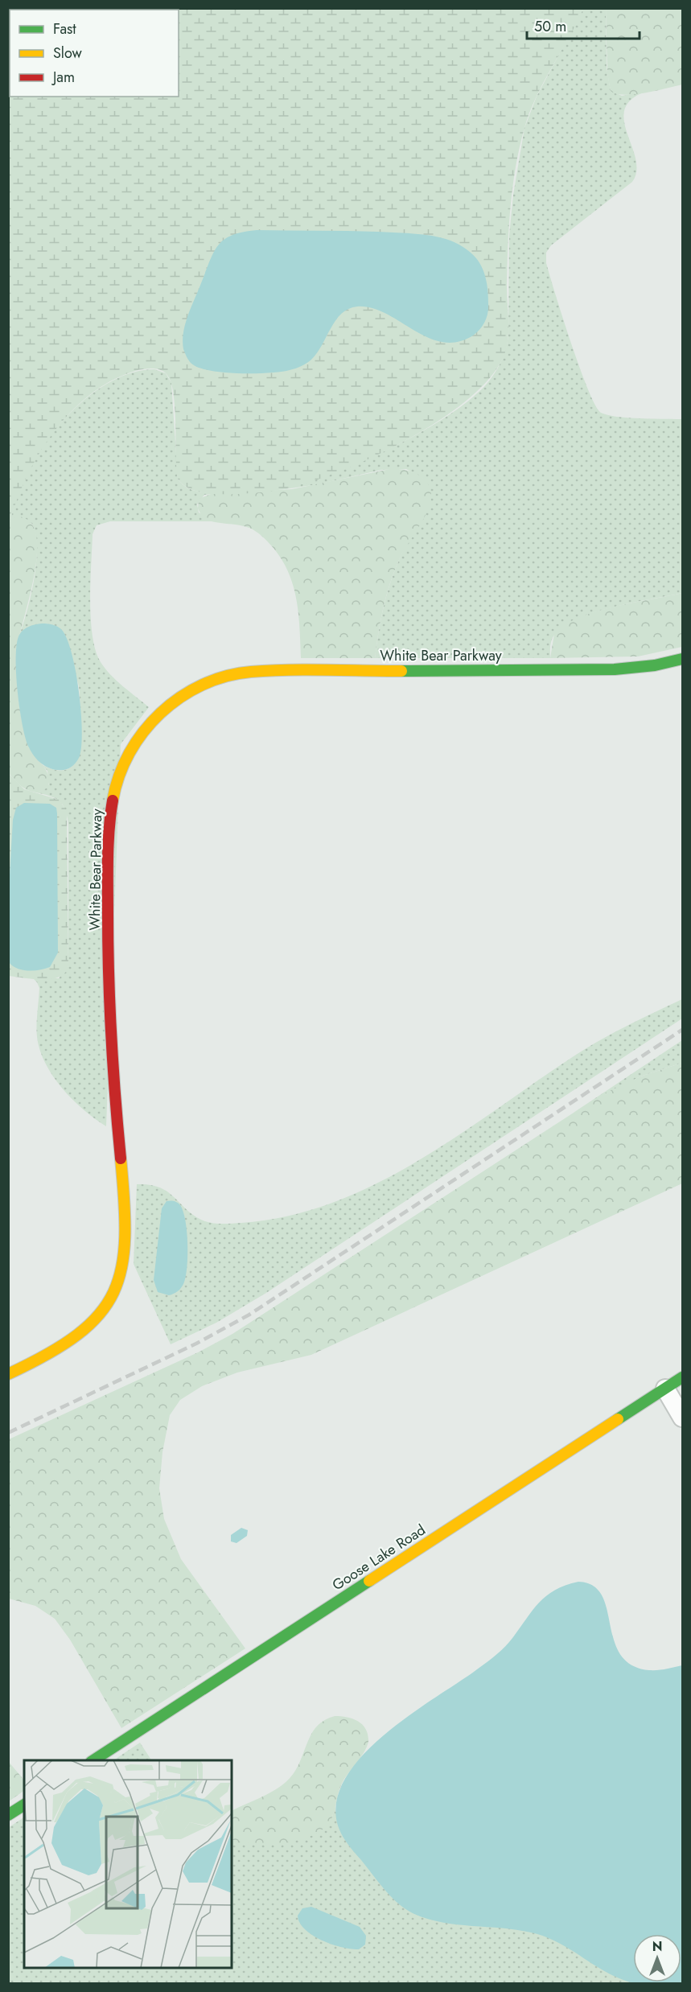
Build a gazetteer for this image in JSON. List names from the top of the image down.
{
  "streets": {
    "street": ["White Bear Parkway", "Goose Lake Road"]
  },
  "legend": ["Fast", "Slow", "Jam"],
  "scale_bar": "50 m",
  "north": "top"
}
